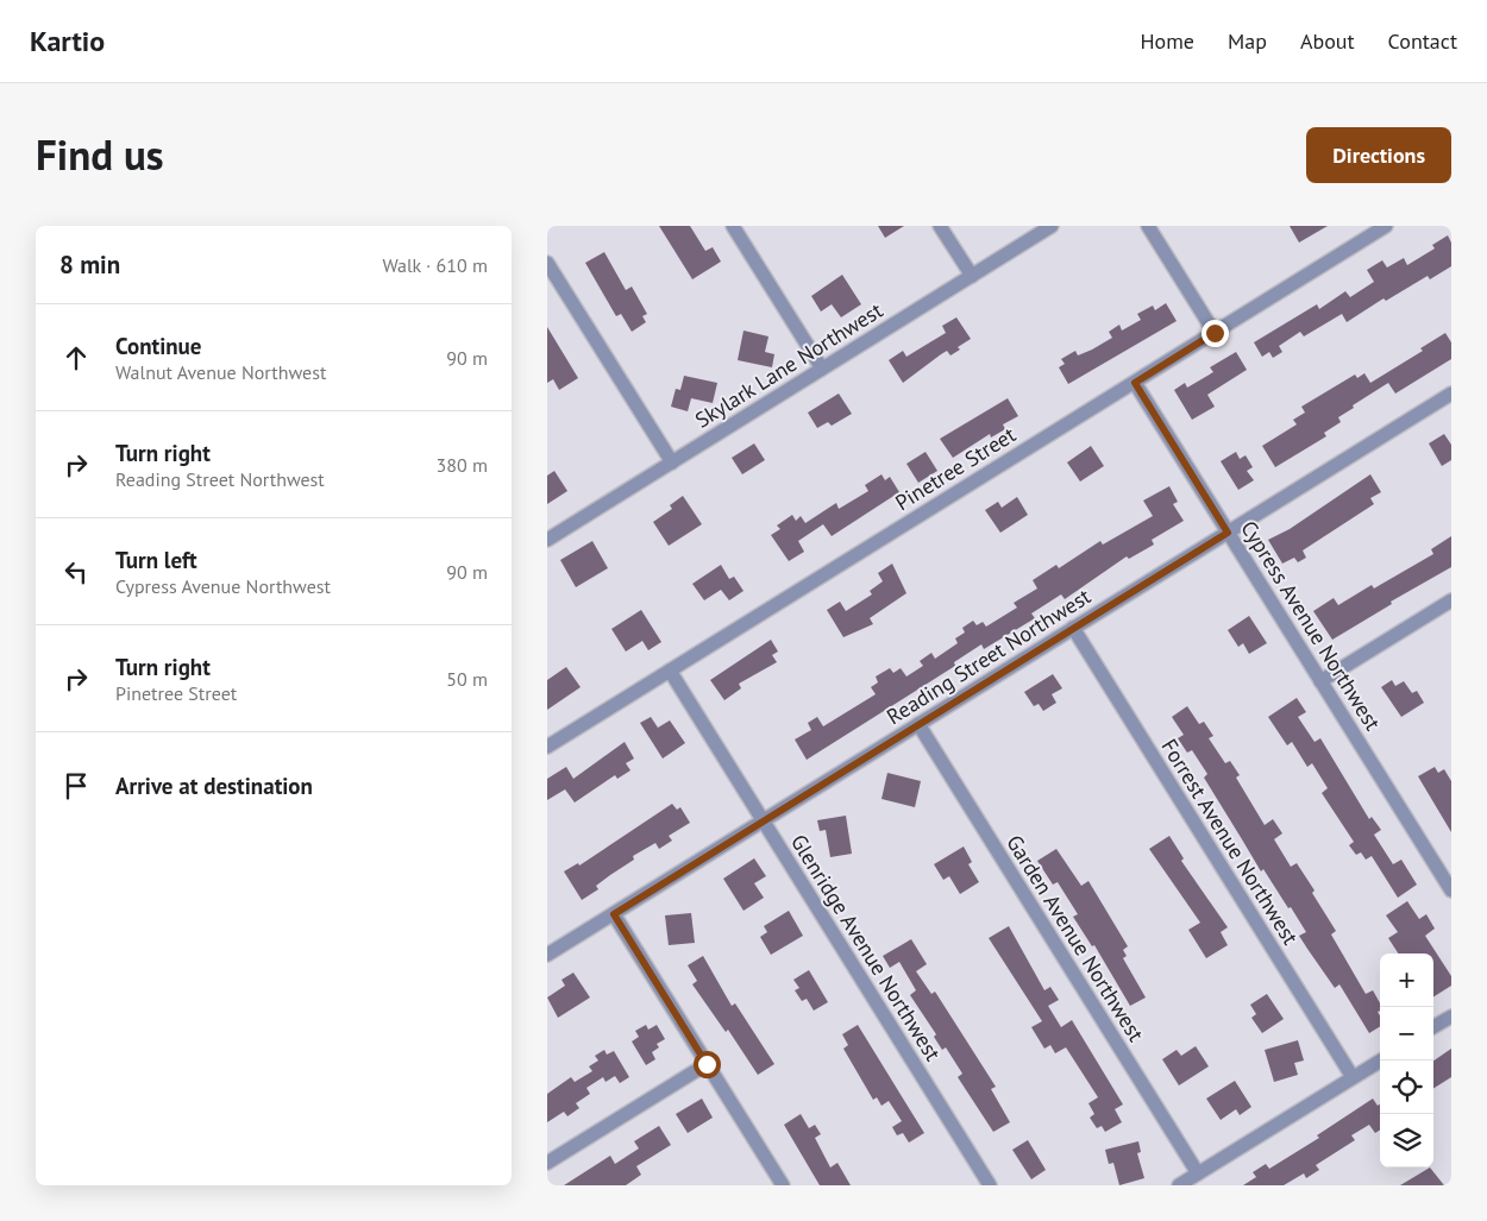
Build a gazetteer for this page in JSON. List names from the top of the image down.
{
  "streets": {
    "street": [
      "Skylark Lane Northwest",
      "Pinetree Street",
      "Cypress Avenue Northwest",
      "Reading Street Northwest",
      "Forrest Avenue Northwest",
      "Garden Avenue Northwest",
      "Glenridge Avenue Northwest"
    ]
  },
  "crossings": [
    ["Pinetree Street", "Cypress Avenue Northwest"],
    ["Pinetree Street", "Glenridge Avenue Northwest"],
    ["Cypress Avenue Northwest", "Reading Street Northwest"],
    ["Reading Street Northwest", "Forrest Avenue Northwest"],
    ["Reading Street Northwest", "Garden Avenue Northwest"],
    ["Reading Street Northwest", "Glenridge Avenue Northwest"]
  ],
  "page": {
    "header": "Kartio",
    "nav": [
      "Home",
      "Map",
      "About",
      "Contact"
    ],
    "title": "Find us",
    "buttons": "Directions",
    "heading": ["8 min", "Walk · 610 m"],
    "list": [
      ["Continue", "Walnut Avenue Northwest", "90 m"],
      ["Turn right", "Reading Street Northwest", "380 m"],
      ["Turn left", "Cypress Avenue Northwest", "90 m"],
      ["Turn right", "Pinetree Street", "50 m"],
      "Arrive at destination"
    ],
    "map_buttons": ["+", "−"]
  }
}
